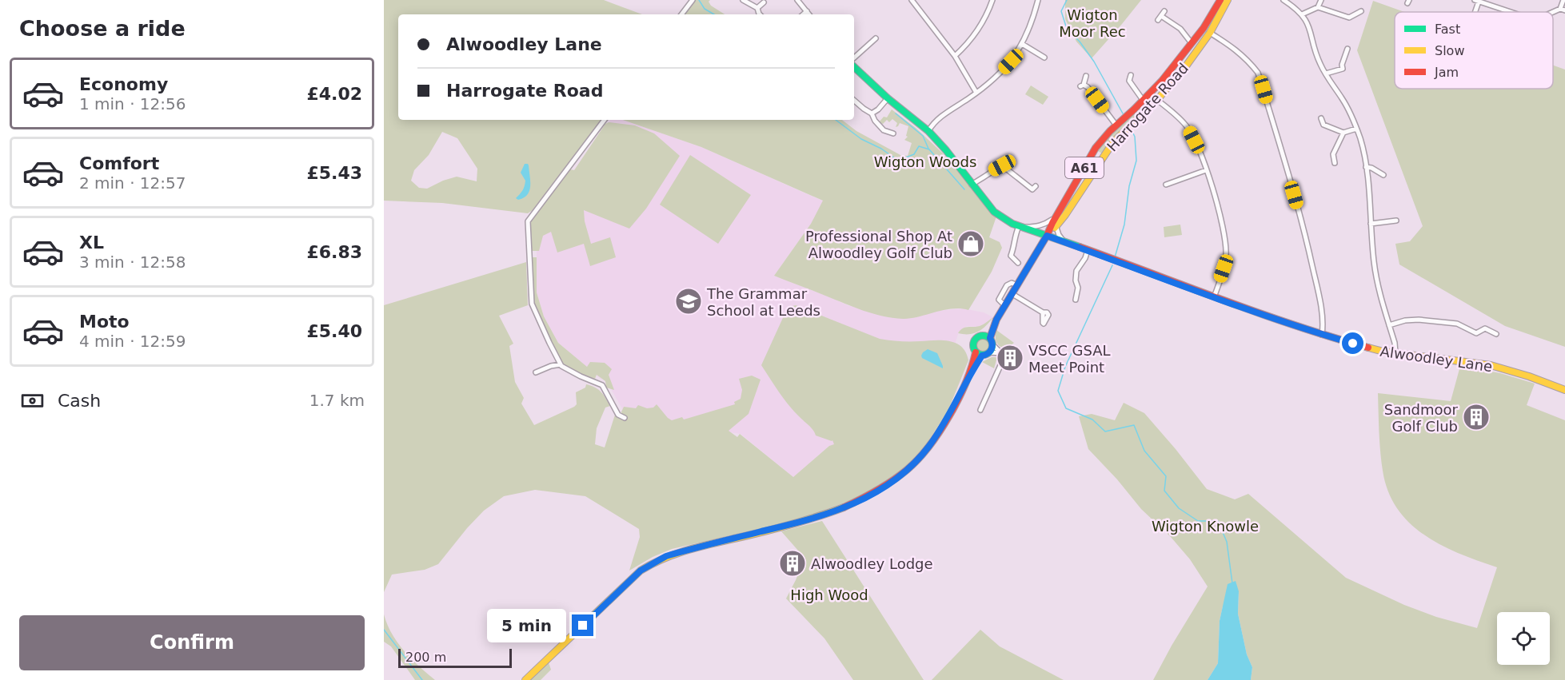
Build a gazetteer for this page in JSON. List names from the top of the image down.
{
  "streets": {
    "main road": ["Harrogate Road", "A61", "Alwoodley Lane"]
  },
  "crossings": [
    ["Harrogate Road", "A61"],
    ["Harrogate Road", "Alwoodley Lane"]
  ],
  "parks": [
    "Wigton Moor Rec",
    "Wigton Woods",
    "Wigton Knowle",
    "High Wood"
  ],
  "places": {
    "shop": ["Professional Shop At Alwoodley Golf Club"],
    "school or university": ["The Grammar School at Leeds"],
    "building": ["VSCC GSAL Meet Point", "Sandmoor Golf Club", "Alwoodley Lodge"]
  },
  "legend": ["Fast", "Slow", "Jam"],
  "scale_bar": "200 m",
  "page": {
    "heading": "Choose a ride",
    "banner": ["Alwoodley Lane", "Harrogate Road"],
    "list": [
      {
        "name": "Economy",
        "note": "1 min · 12:56",
        "value": "£4.02"
      },
      {
        "name": "Comfort",
        "note": "2 min · 12:57",
        "value": "£5.43"
      },
      {
        "name": "XL",
        "note": "3 min · 12:58",
        "value": "£6.83"
      },
      {
        "name": "Moto",
        "note": "4 min · 12:59",
        "value": "£5.40"
      }
    ],
    "pay": ["Cash", "1.7 km"],
    "buttons": "Confirm",
    "bubble": "5 min",
    "scale": "200 m"
  }
}
